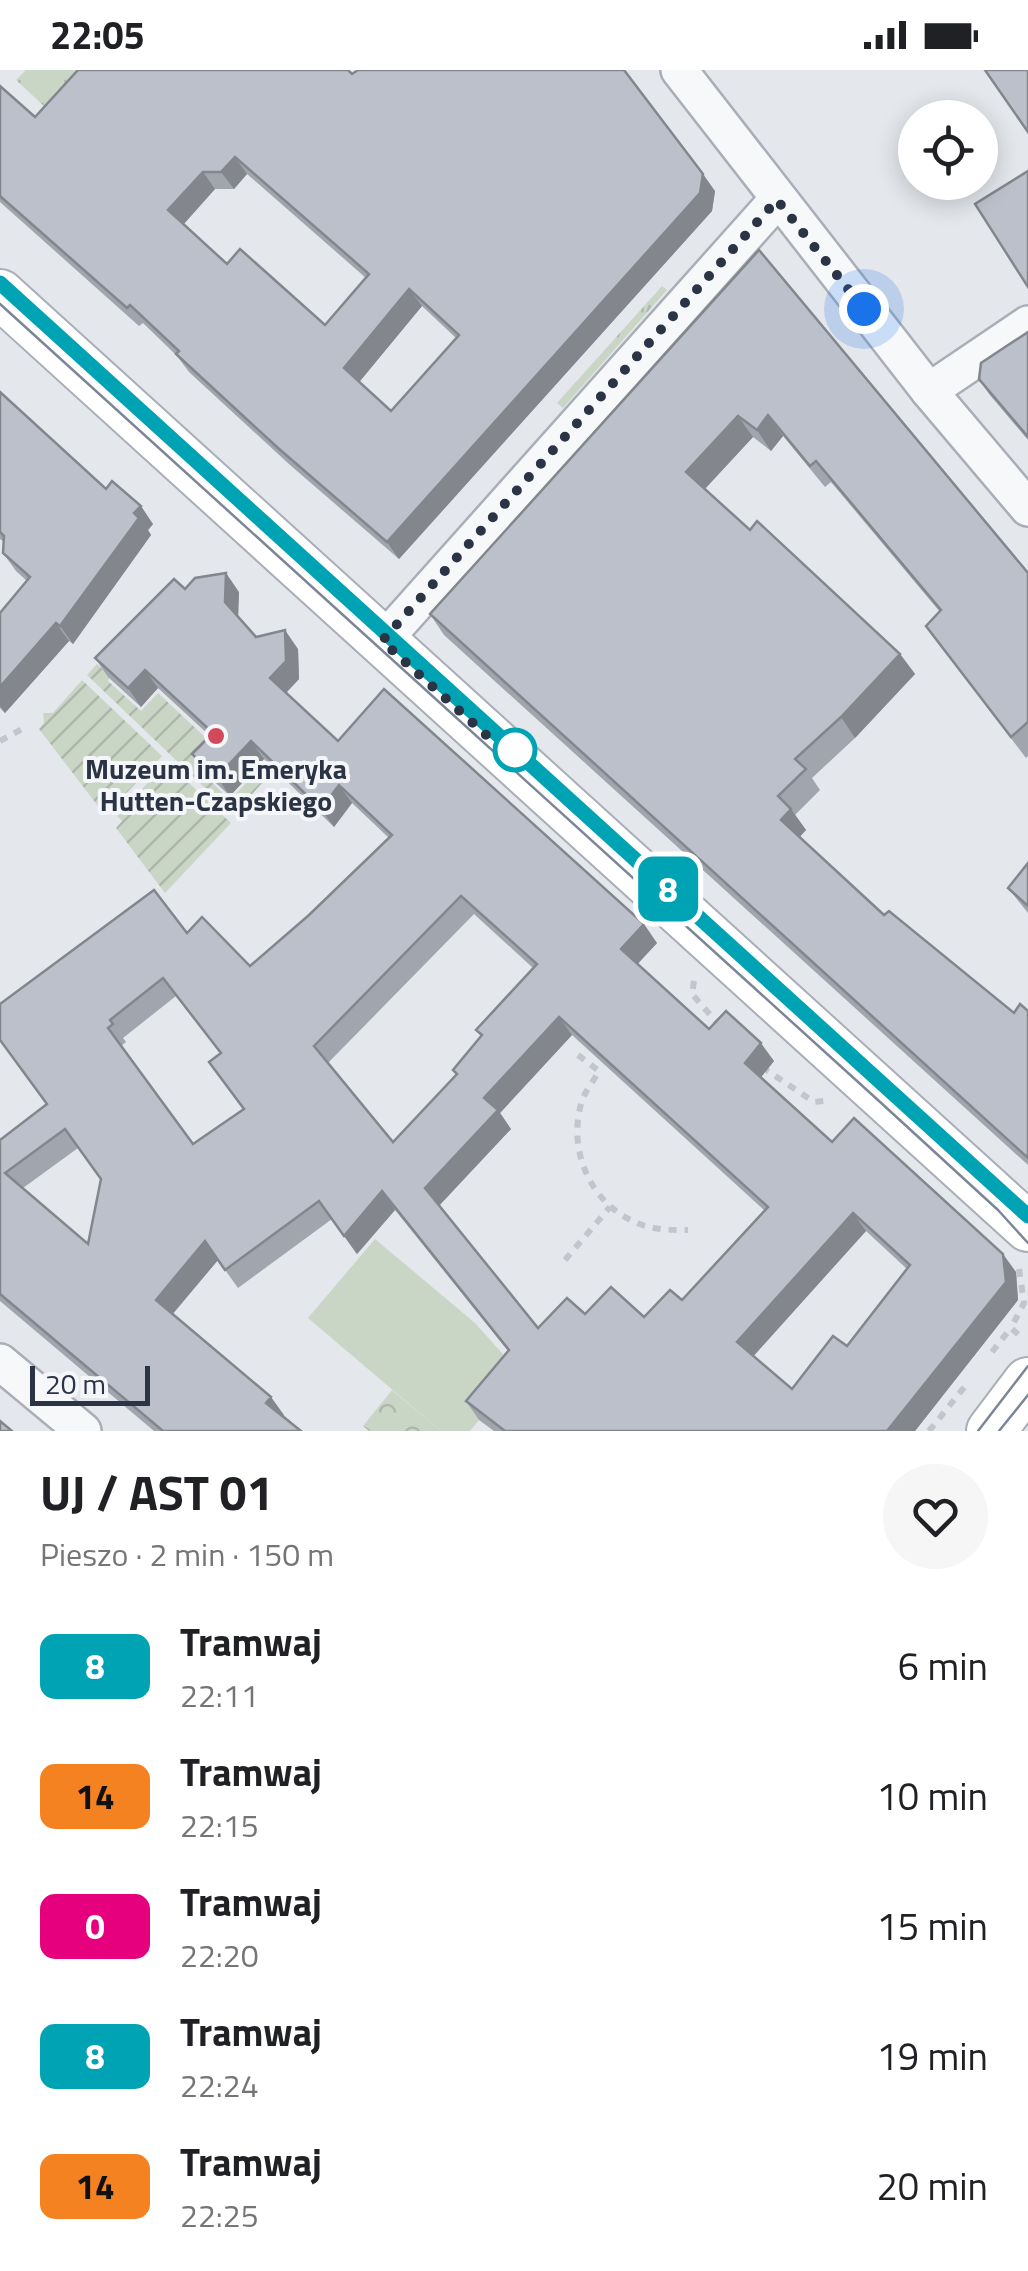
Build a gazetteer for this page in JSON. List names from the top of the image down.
{
  "places": ["Muzeum im. Emeryka Hutten-Czapskiego"],
  "lines": ["tram line 8"],
  "scale_bar": "20 m",
  "page": {
    "status": "22:05",
    "on_map": "8",
    "scale": "20 m",
    "heading": ["UJ / AST 01", "Pieszo · 2 min · 150 m"],
    "list": [
      {
        "mark": "8",
        "name": "Tramwaj",
        "note": "22:11",
        "value": "6 min"
      },
      {
        "mark": "14",
        "name": "Tramwaj",
        "note": "22:15",
        "value": "10 min"
      },
      {
        "mark": "0",
        "name": "Tramwaj",
        "note": "22:20",
        "value": "15 min"
      },
      {
        "mark": "8",
        "name": "Tramwaj",
        "note": "22:24",
        "value": "19 min"
      },
      {
        "mark": "14",
        "name": "Tramwaj",
        "note": "22:25",
        "value": "20 min"
      }
    ]
  }
}
